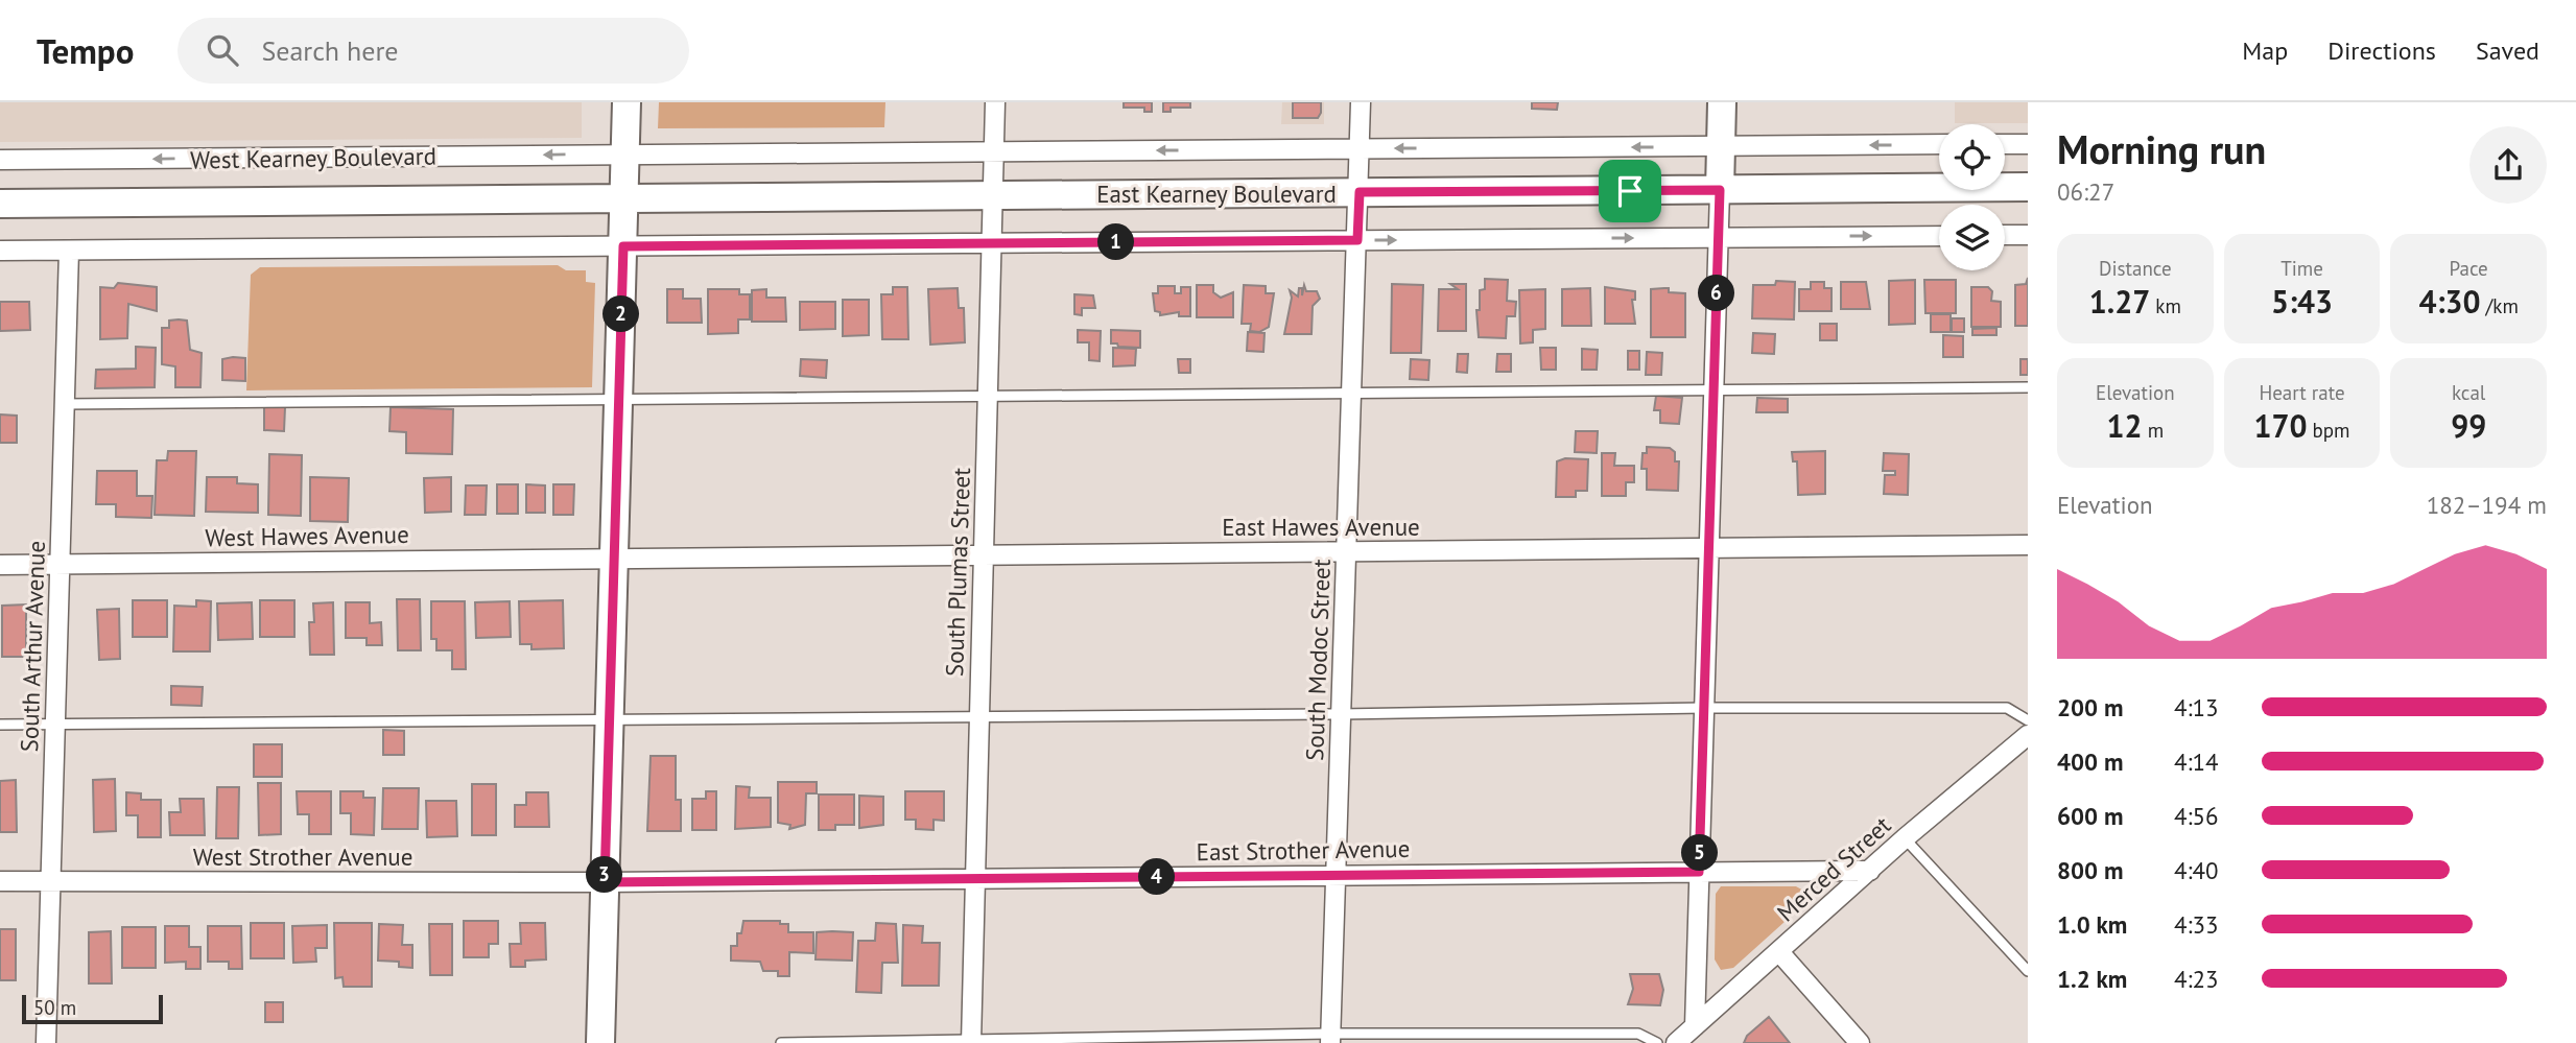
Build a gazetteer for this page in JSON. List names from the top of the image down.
{
  "streets": {
    "main road": ["West Kearney Boulevard", "East Kearney Boulevard"],
    "street": [
      "East Hawes Avenue",
      "West Hawes Avenue",
      "South Plumas Street",
      "South Arthur Avenue",
      "South Modoc Street",
      "East Strother Avenue",
      "West Strother Avenue",
      "Merced Street"
    ]
  },
  "crossings": [
    ["West Kearney Boulevard", "East Kearney Boulevard"],
    ["East Kearney Boulevard", "South Plumas Street"],
    ["East Kearney Boulevard", "South Modoc Street"],
    ["East Hawes Avenue", "West Hawes Avenue"],
    ["East Hawes Avenue", "South Plumas Street"],
    ["East Hawes Avenue", "South Modoc Street"],
    ["West Hawes Avenue", "South Arthur Avenue"],
    ["South Plumas Street", "East Strother Avenue"],
    ["South Arthur Avenue", "West Strother Avenue"],
    ["South Modoc Street", "East Strother Avenue"],
    ["East Strother Avenue", "West Strother Avenue"],
    ["East Strother Avenue", "Merced Street"]
  ],
  "scale_bar": "50 m",
  "page": {
    "header": "Tempo",
    "search": "Search here",
    "nav": ["Map", "Directions", "Saved"],
    "heading": ["Morning run", "06:27"],
    "pins": [
      "1",
      "6",
      "2",
      "5",
      "3",
      "4"
    ],
    "stats": [
      ["Distance", "1.27 km"],
      ["Time", "5:43"],
      ["Pace", "4:30 /km"],
      ["Elevation", "12 m"],
      ["Heart rate", "170 bpm"],
      ["kcal", "99"]
    ],
    "chart": ["Elevation", "182–194 m"],
    "list": [
      {
        "name": "200 m",
        "note": "4:13"
      },
      {
        "name": "400 m",
        "note": "4:14"
      },
      {
        "name": "600 m",
        "note": "4:56"
      },
      {
        "name": "800 m",
        "note": "4:40"
      },
      {
        "name": "1.0 km",
        "note": "4:33"
      },
      {
        "name": "1.2 km",
        "note": "4:23"
      }
    ],
    "scale": "50 m"
  }
}
